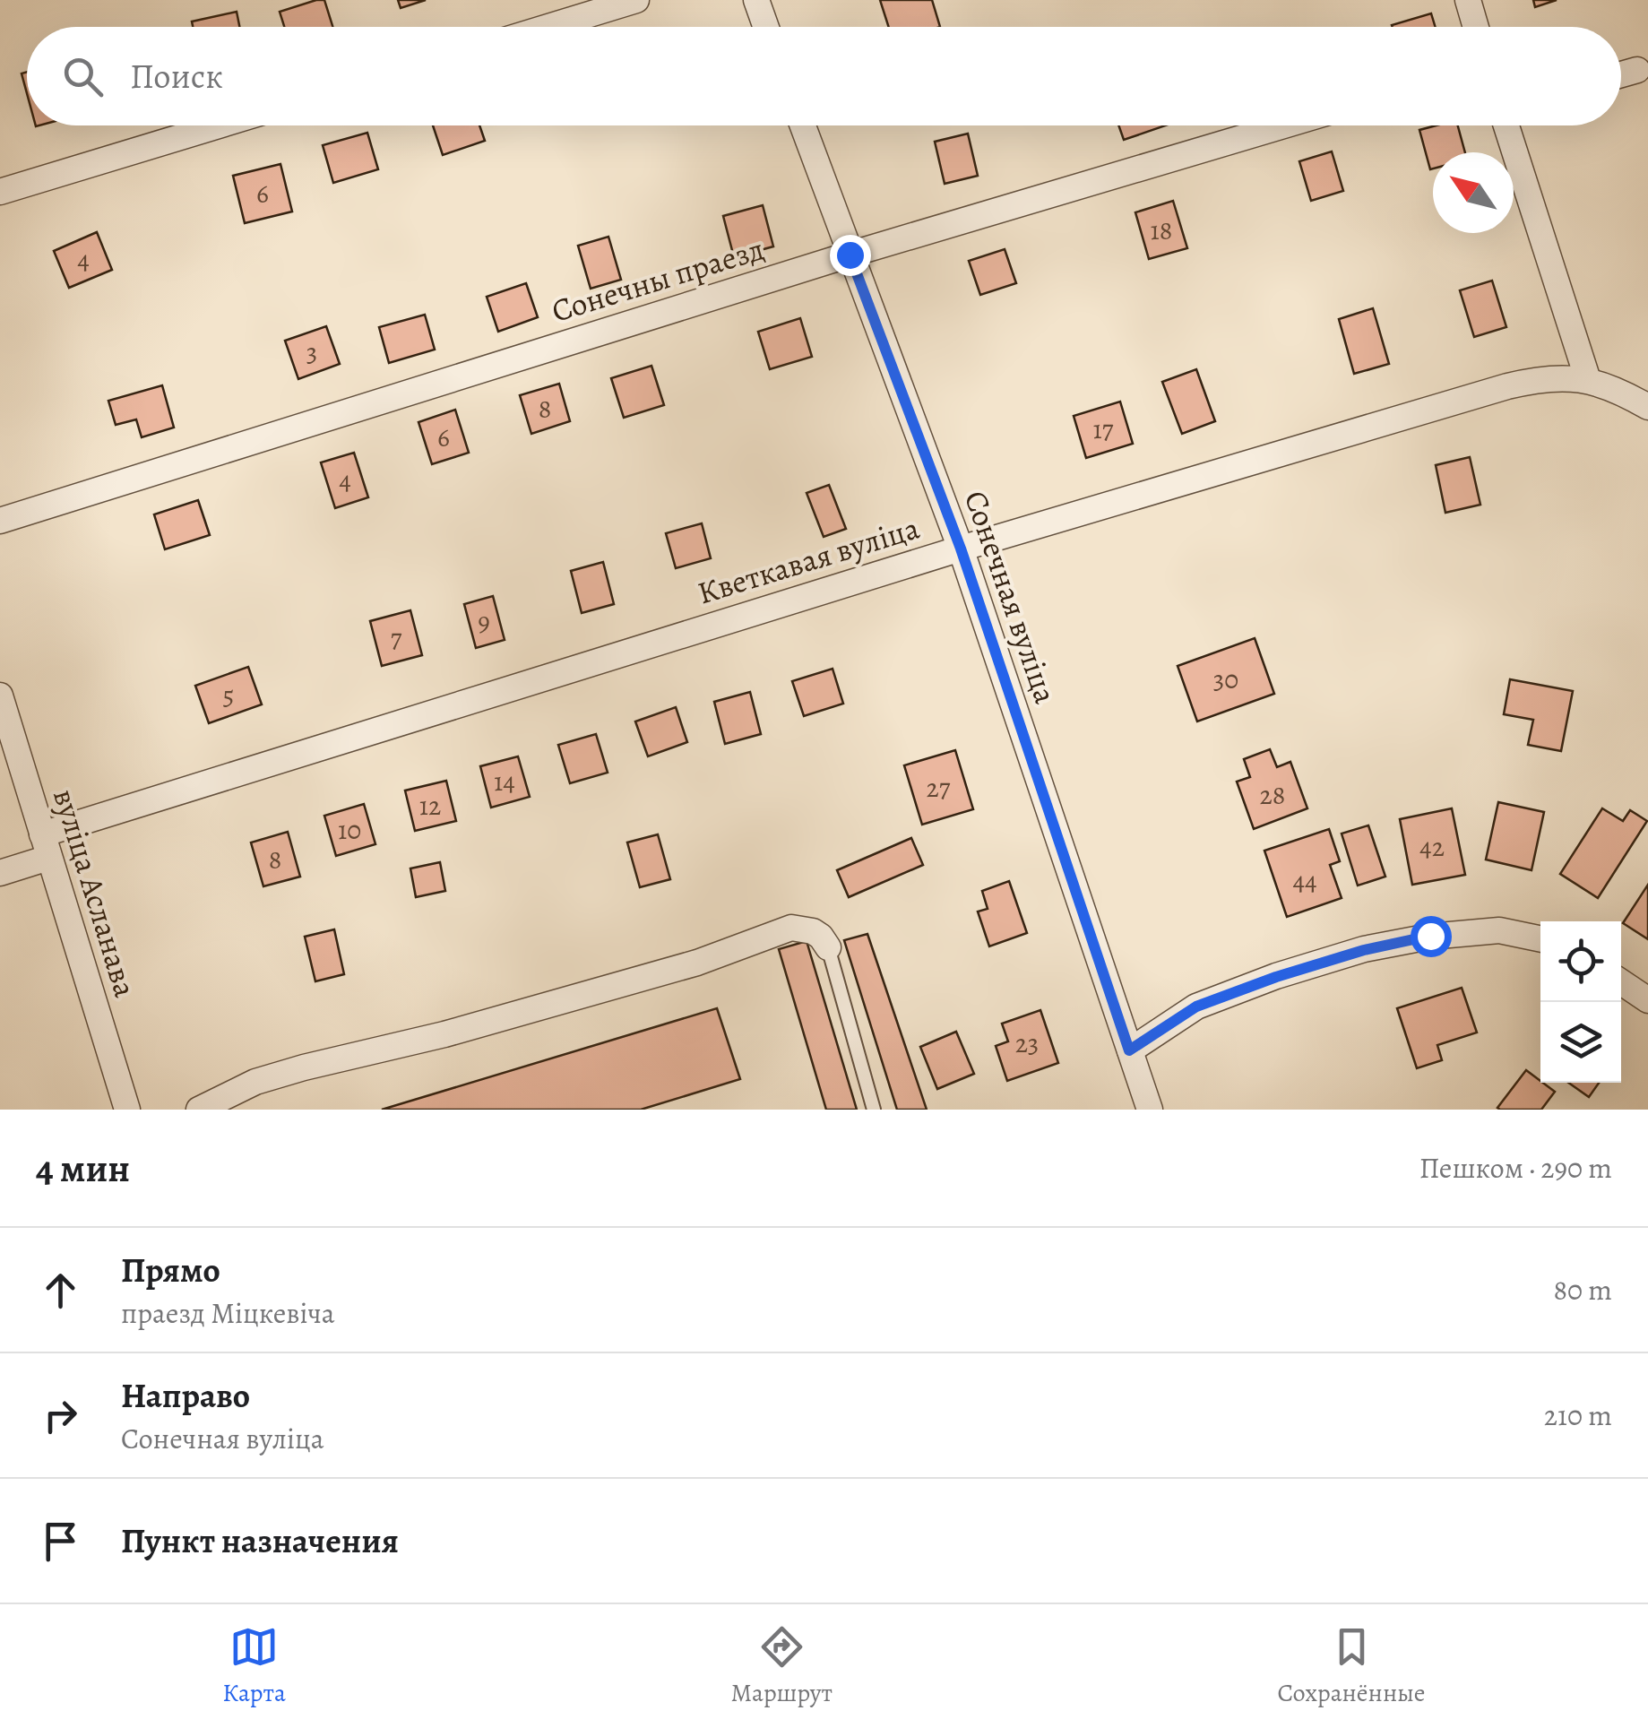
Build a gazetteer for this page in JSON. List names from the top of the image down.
{
  "streets": {
    "street": [
      "Сонечны праезд",
      "Кветкавая вуліца",
      "Сонечная вуліца",
      "вуліца Асланава"
    ]
  },
  "crossings": [
    ["Сонечны праезд", "Сонечная вуліца"],
    ["Кветкавая вуліца", "Сонечная вуліца"],
    ["Кветкавая вуліца", "вуліца Асланава"]
  ],
  "house_numbers": [
    "6",
    "18",
    "4",
    "3",
    "8",
    "17",
    "6",
    "4",
    "9",
    "7",
    "30",
    "5",
    "14",
    "27",
    "28",
    "12",
    "10",
    "42",
    "8",
    "44",
    "23"
  ],
  "north": "top left",
  "page": {
    "search": "Поиск",
    "heading": ["4 мин", "Пешком · 290 m"],
    "list": [
      ["Прямо", "праезд Міцкевіча", "80 m"],
      ["Направо", "Сонечная вуліца", "210 m"],
      "Пункт назначения"
    ],
    "nav": ["Карта", "Маршрут", "Сохранённые"]
  }
}
